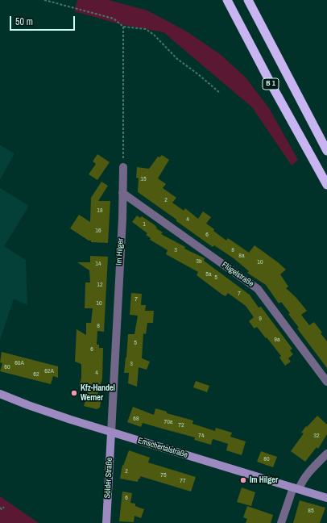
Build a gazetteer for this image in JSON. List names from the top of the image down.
{
  "streets": {
    "highway": ["B 1"],
    "main road": ["Emschertalstraße", "Sölder Straße"],
    "street": ["Im Hilger", "Flügelstraße"]
  },
  "crossings": [
    ["Im Hilger", "Flügelstraße"],
    ["Im Hilger", "Emschertalstraße"],
    ["Im Hilger", "Sölder Straße"],
    ["Emschertalstraße", "Sölder Straße"]
  ],
  "places": ["Kfz-Handel Werner", "Im Hilger"],
  "house_numbers": [
    "15",
    "2",
    "18",
    "4",
    "1",
    "16",
    "6",
    "3",
    "8",
    "8a",
    "3b",
    "10",
    "14",
    "5a",
    "5",
    "12",
    "7",
    "7",
    "10",
    "9",
    "8",
    "9a",
    "5",
    "6",
    "60A",
    "3",
    "60",
    "62A",
    "4",
    "62",
    "68",
    "70a",
    "72",
    "74",
    "32",
    "80",
    "2",
    "75",
    "77",
    "6",
    "85"
  ],
  "scale_bar": "50 m"
}
